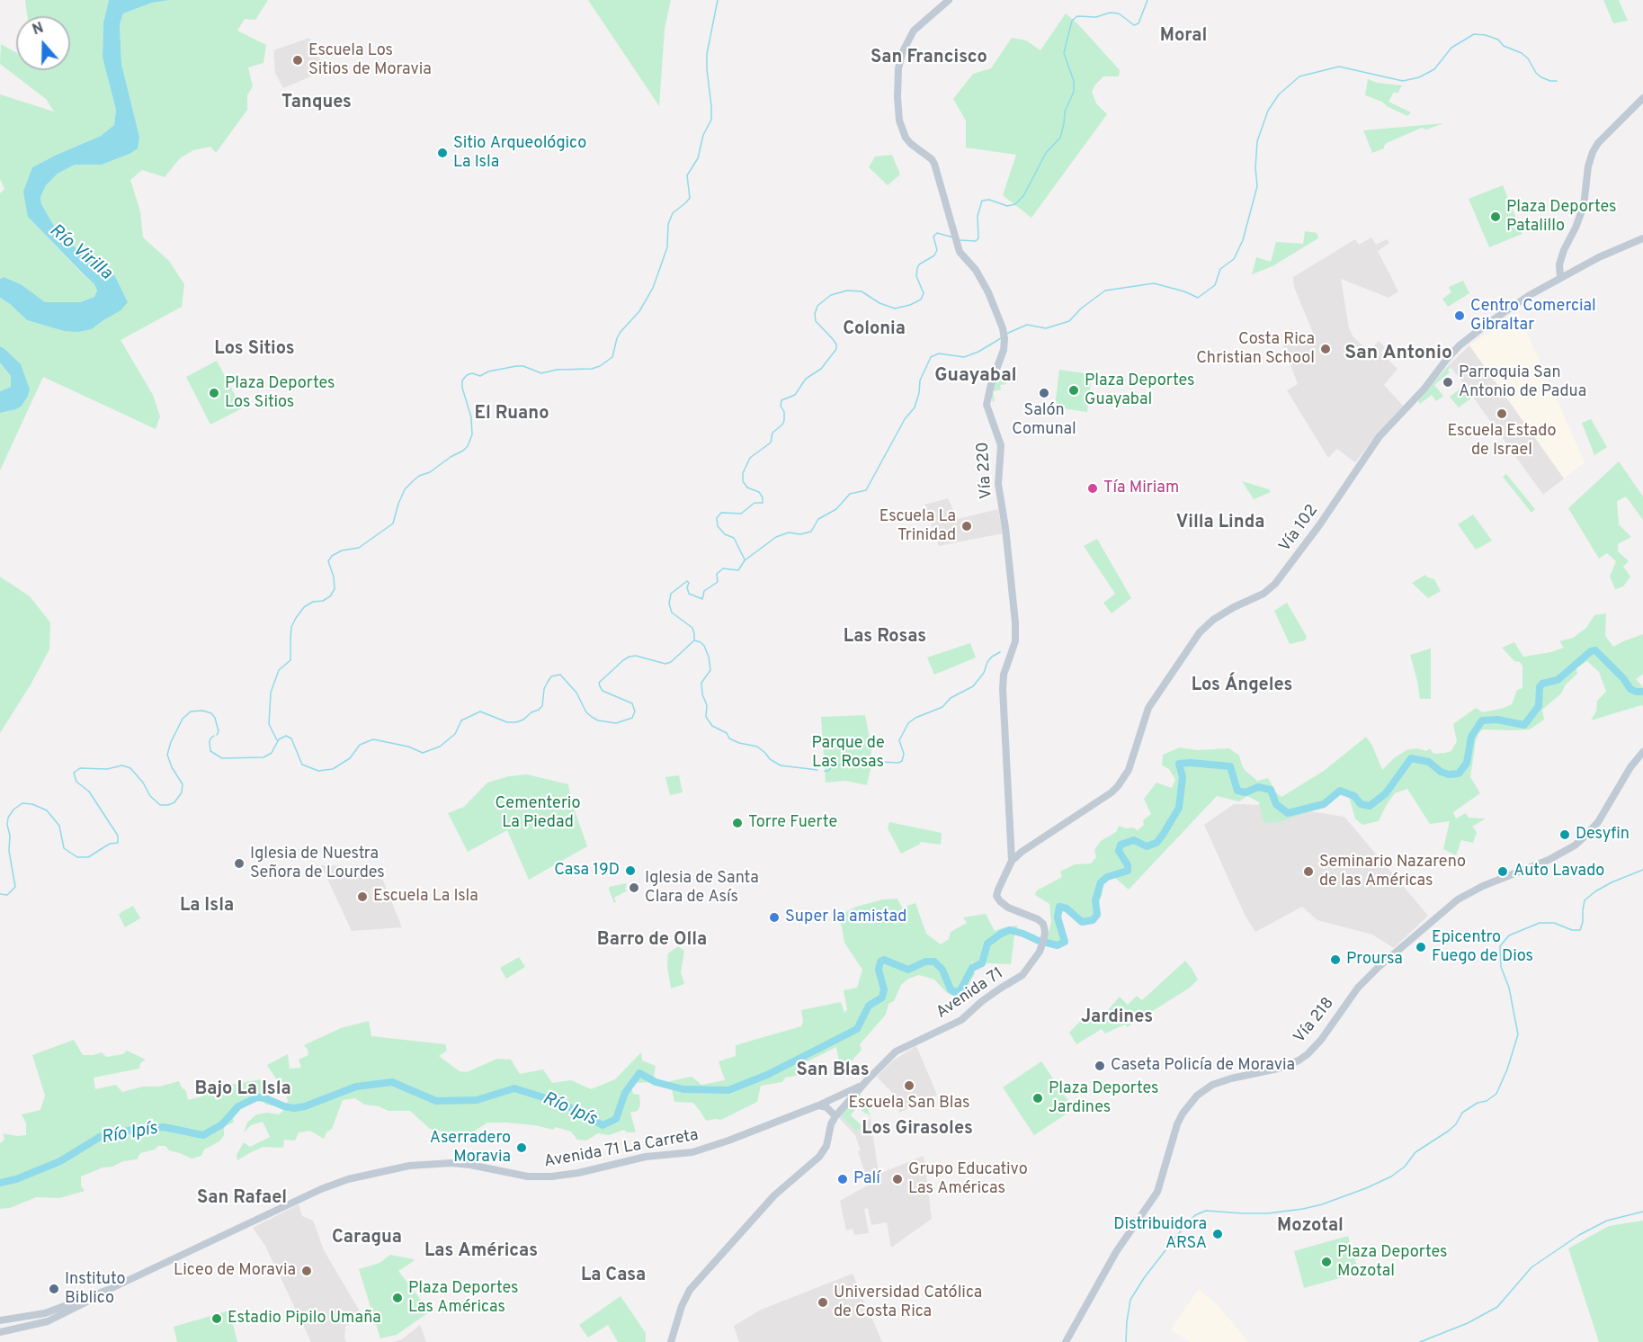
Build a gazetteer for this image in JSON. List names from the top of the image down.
{
  "streets": {
    "main road": [
      "Vía 220",
      "Vía 102",
      "Avenida 71",
      "Vía 218",
      "Avenida 71 La Carreta"
    ]
  },
  "crossings": [
    ["Vía 220", "Vía 102"],
    ["Vía 220", "Avenida 71"],
    ["Vía 102", "Avenida 71"],
    ["Avenida 71", "Avenida 71 La Carreta"]
  ],
  "districts": [
    "Moral",
    "San Francisco",
    "Tanques",
    "Colonia",
    "Los Sitios",
    "San Antonio",
    "Guayabal",
    "El Ruano",
    "Villa Linda",
    "Las Rosas",
    "Los Ángeles",
    "La Isla",
    "Barro de Olla",
    "Jardines",
    "San Blas",
    "Bajo La Isla",
    "Los Girasoles",
    "San Rafael",
    "Mozotal",
    "Caragua",
    "Las Américas",
    "La Casa"
  ],
  "water": ["Río Virilla", "Río Ipís"],
  "parks": ["Parque de Las Rosas", "Cementerio La Piedad"],
  "places": [
    "Escuela Los Sitios de Moravia",
    "Sitio Arqueológico La Isla",
    "Plaza Deportes Patalillo",
    "Centro Comercial Gibraltar",
    "Costa Rica Christian School",
    "Parroquia San Antonio de Padua",
    "Plaza Deportes Guayabal",
    "Plaza Deportes Los Sitios",
    "Salón Comunal",
    "Escuela Estado de Israel",
    "Tía Miriam",
    "Escuela La Trinidad",
    "Torre Fuerte",
    "Desyfin",
    "Iglesia de Nuestra Señora de Lourdes",
    "Casa 19D",
    "Seminario Nazareno de las Américas",
    "Auto Lavado",
    "Iglesia de Santa Clara de Asís",
    "Escuela La Isla",
    "Super la amistad",
    "Epicentro Fuego de Dios",
    "Proursa",
    "Caseta Policía de Moravia",
    "Escuela San Blas",
    "Plaza Deportes Jardines",
    "Aserradero Moravia",
    "Palí",
    "Grupo Educativo Las Américas",
    "Distribuidora ARSA",
    "Plaza Deportes Mozotal",
    "Liceo de Moravia",
    "Instituto Biblico",
    "Plaza Deportes Las Américas",
    "Universidad Católica de Costa Rica",
    "Estadio Pipilo Umaña"
  ],
  "north": "top"
}
